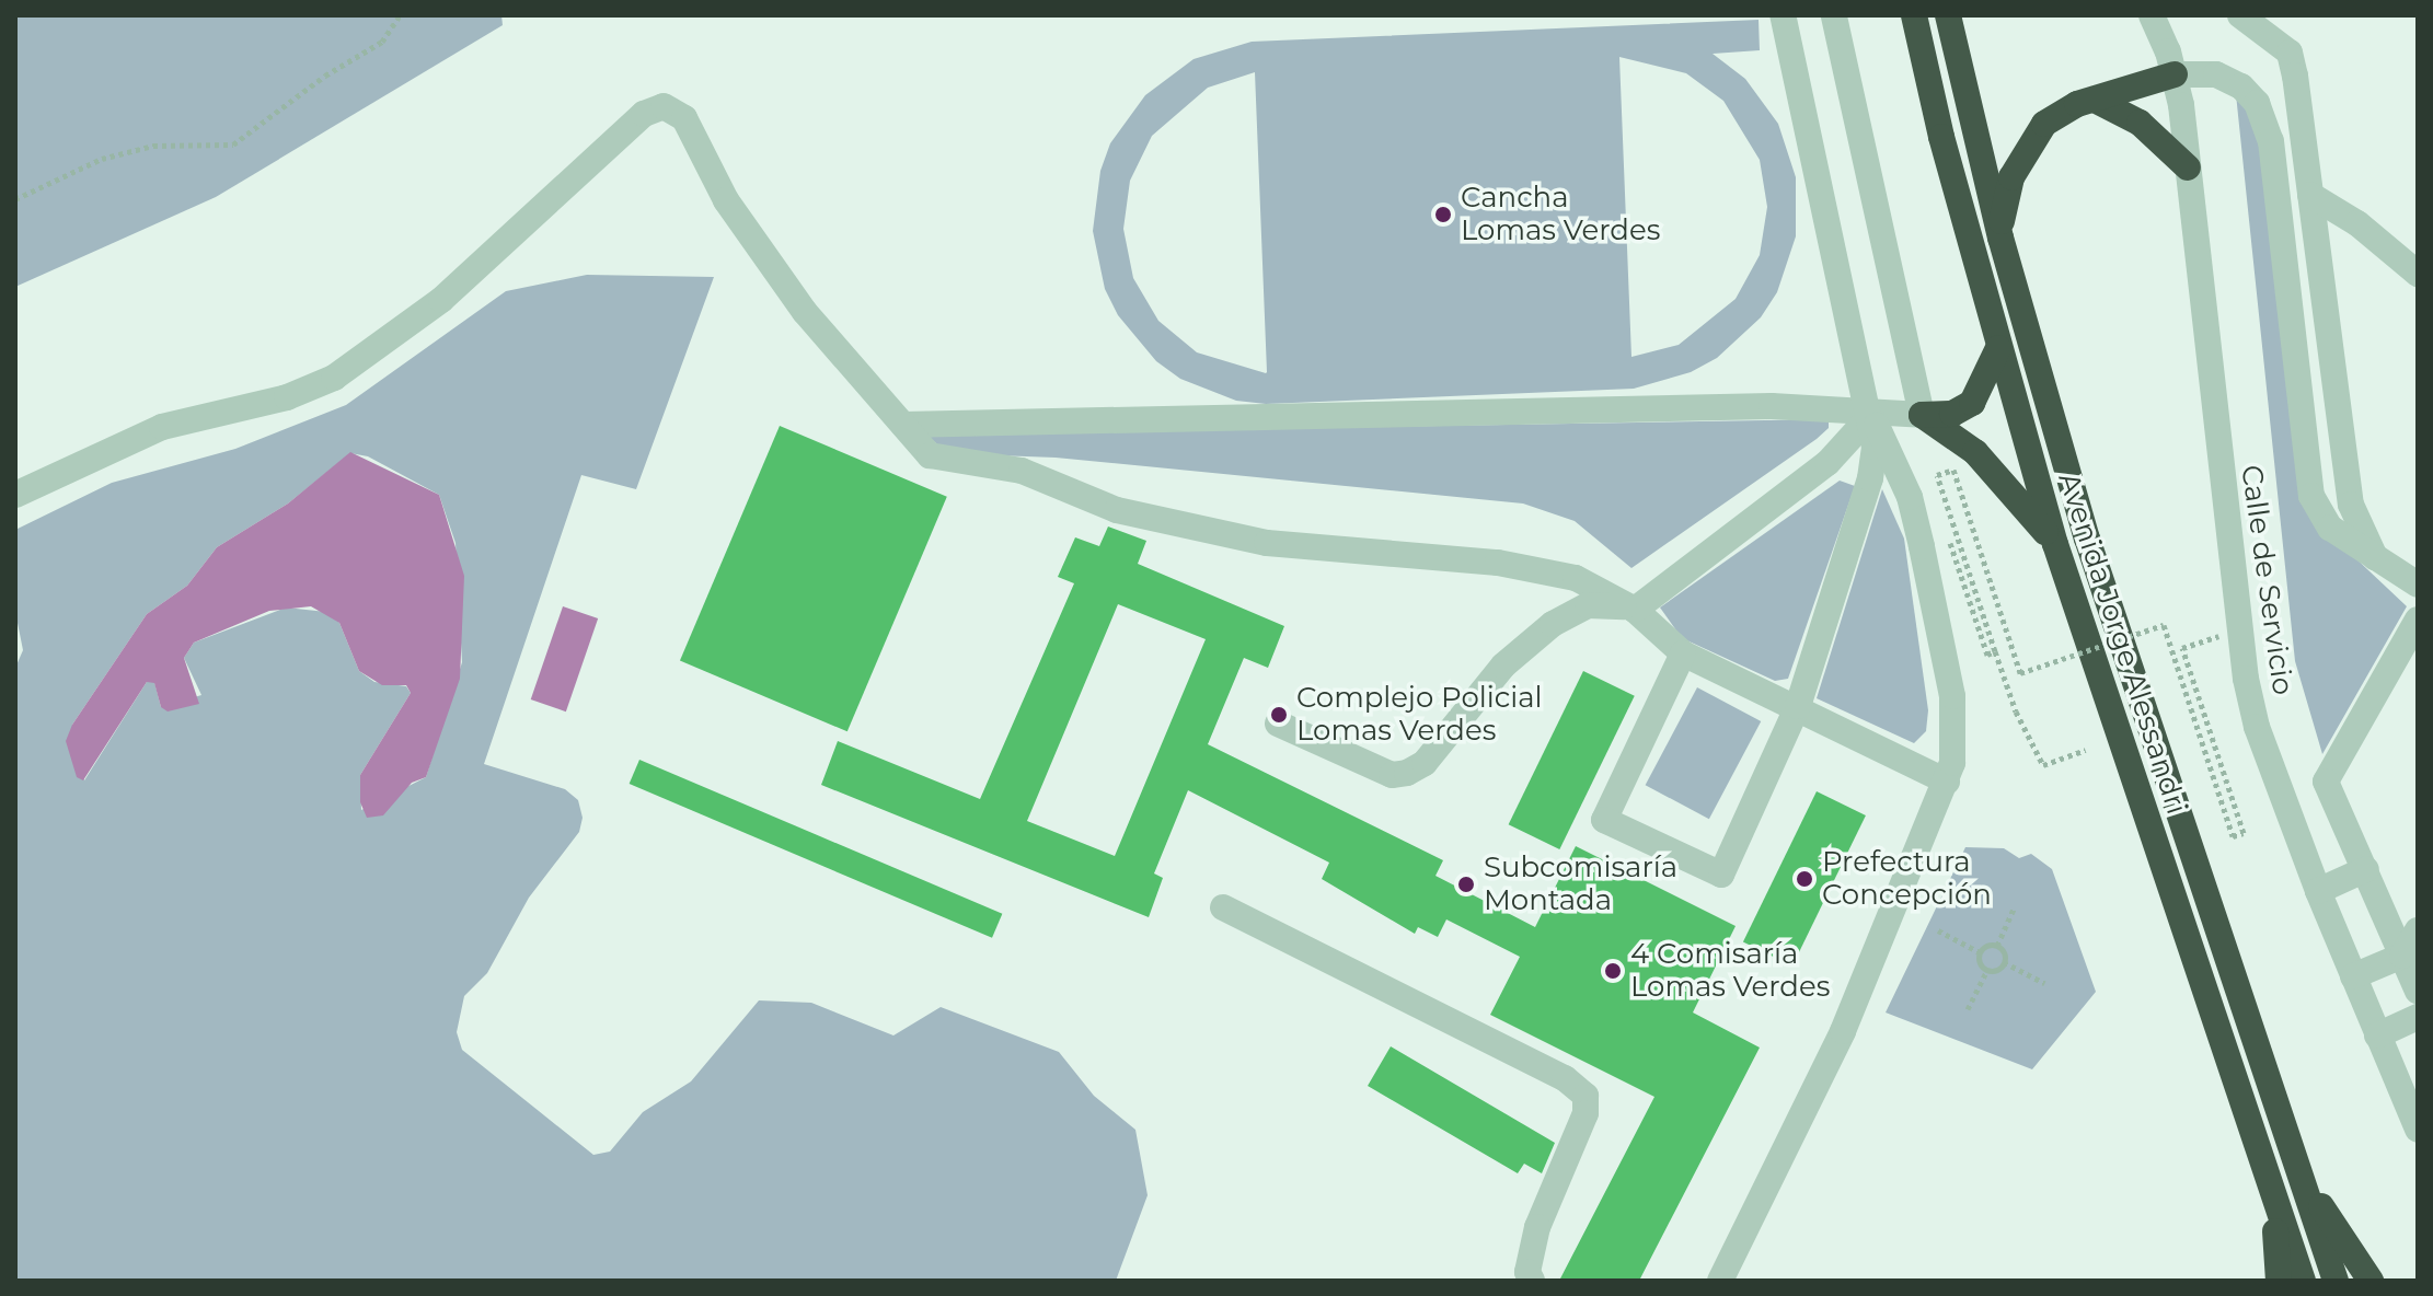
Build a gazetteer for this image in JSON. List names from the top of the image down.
{
  "streets": {
    "highway": ["Avenida Jorge Alessandri"],
    "street": ["Calle de Servicio"]
  },
  "places": [
    "Cancha Lomas Verdes",
    "Complejo Policial Lomas Verdes",
    "Prefectura Concepción",
    "Subcomisaría Montada",
    "4 Comisaría Lomas Verdes"
  ]
}
